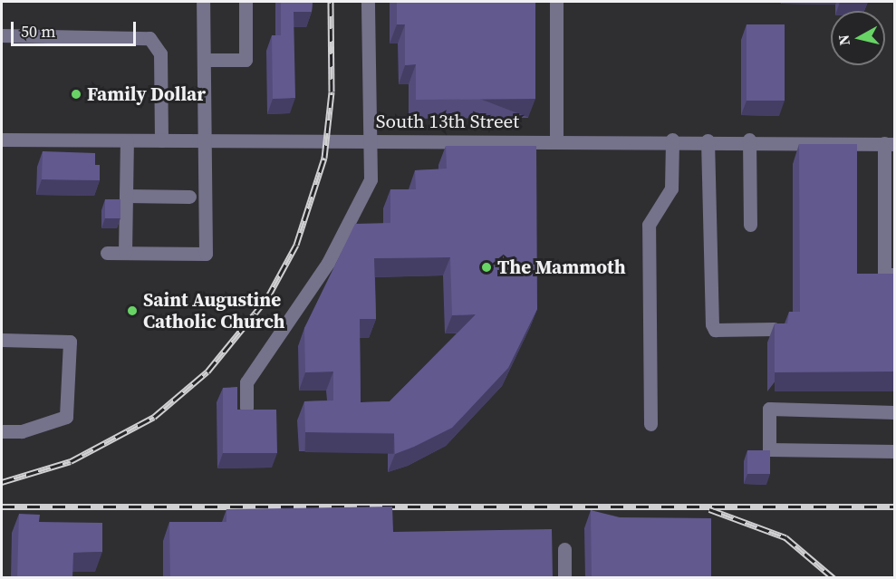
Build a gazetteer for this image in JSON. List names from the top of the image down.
{
  "streets": {
    "street": ["South 13th Street"]
  },
  "places": ["Family Dollar", "The Mammoth", "Saint Augustine Catholic Church"],
  "scale_bar": "50 m",
  "north": "left"
}
